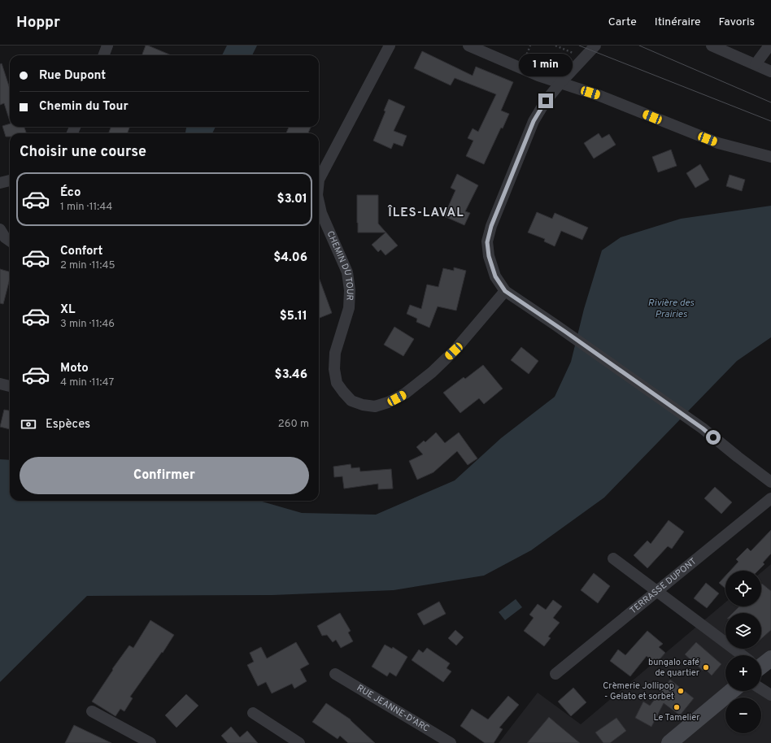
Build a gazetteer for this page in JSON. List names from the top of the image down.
{
  "streets": {
    "street": ["CHEMIN DU TOUR", "TERRASSE DUPONT", "RUE JEANNE-D'ARC"]
  },
  "districts": ["ÎLES-LAVAL"],
  "water": ["Rivière des Prairies"],
  "places": ["bungalo café de quartier", "Crèmerie Jollipop - Gelato et sorbet", "Le Tamelier"],
  "page": {
    "header": "Hoppr",
    "nav": ["Carte", "Itinéraire", "Favoris"],
    "bubble": "1 min",
    "banner": ["Rue Dupont", "Chemin du Tour"],
    "heading": "Choisir une course",
    "list": [
      {
        "name": "Éco",
        "note": "1 min · 11:44",
        "value": "$3.01"
      },
      {
        "name": "Confort",
        "note": "2 min · 11:45",
        "value": "$4.06"
      },
      {
        "name": "XL",
        "note": "3 min · 11:46",
        "value": "$5.11"
      },
      {
        "name": "Moto",
        "note": "4 min · 11:47",
        "value": "$3.46"
      }
    ],
    "pay": ["Espèces", "260 m"],
    "buttons": "Confirmer",
    "map_buttons": ["+", "−"]
  }
}
